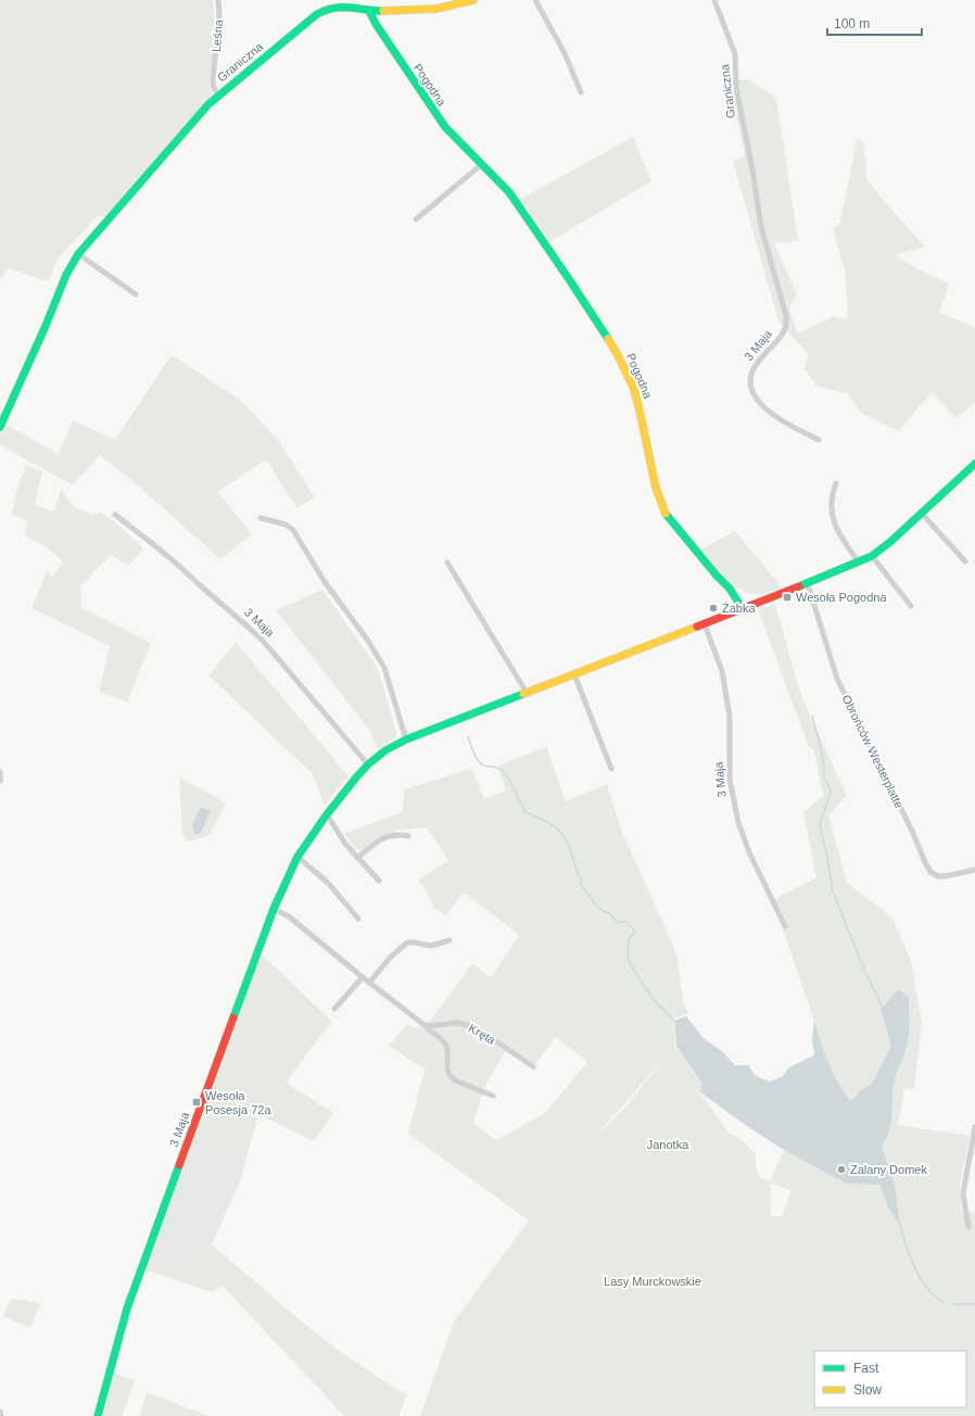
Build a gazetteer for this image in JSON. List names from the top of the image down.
{
  "streets": {
    "street": [
      "Leśna",
      "Graniczna",
      "Pogodna",
      "3 Maja",
      "Obrońców Westerplatte",
      "Kręta"
    ]
  },
  "crossings": [
    ["Leśna", "Graniczna"],
    ["Graniczna", "Pogodna"],
    ["Graniczna", "3 Maja"],
    ["Pogodna", "3 Maja"],
    ["3 Maja", "Obrońców Westerplatte"]
  ],
  "parks": ["Janotka", "Lasy Murckowskie"],
  "places": {
    "transit": ["Wesoła Pogodna", "Wesoła Posesja 72a"],
    "other": ["Żabka", "Zalany Domek"]
  },
  "legend": ["Fast", "Slow"],
  "scale_bar": "100 m"
}
